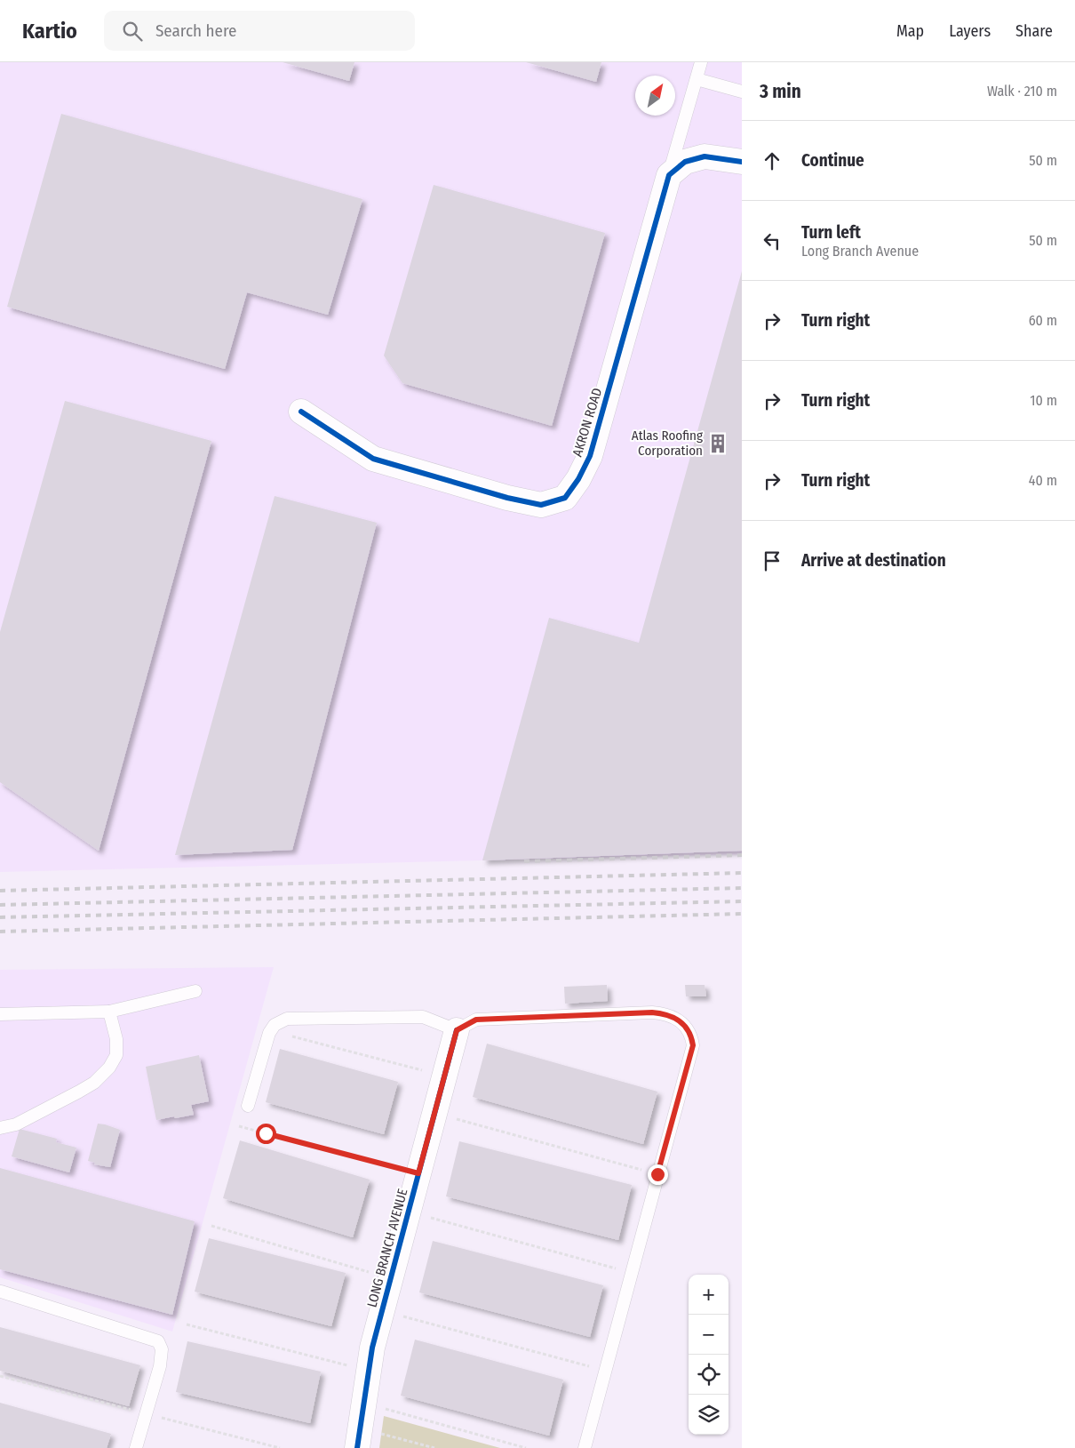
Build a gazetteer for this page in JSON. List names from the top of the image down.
{
  "streets": {
    "street": ["AKRON ROAD", "LONG BRANCH AVENUE"]
  },
  "places": {
    "building": ["Atlas Roofing Corporation"]
  },
  "north": "top right",
  "page": {
    "header": "Kartio",
    "search": "Search here",
    "nav": ["Map", "Layers", "Share"],
    "heading": ["3 min", "Walk · 210 m"],
    "list": [
      ["Continue", "50 m"],
      ["Turn left", "Long Branch Avenue", "50 m"],
      ["Turn right", "60 m"],
      ["Turn right", "10 m"],
      ["Turn right", "40 m"],
      "Arrive at destination"
    ],
    "map_buttons": ["+", "−"]
  }
}
